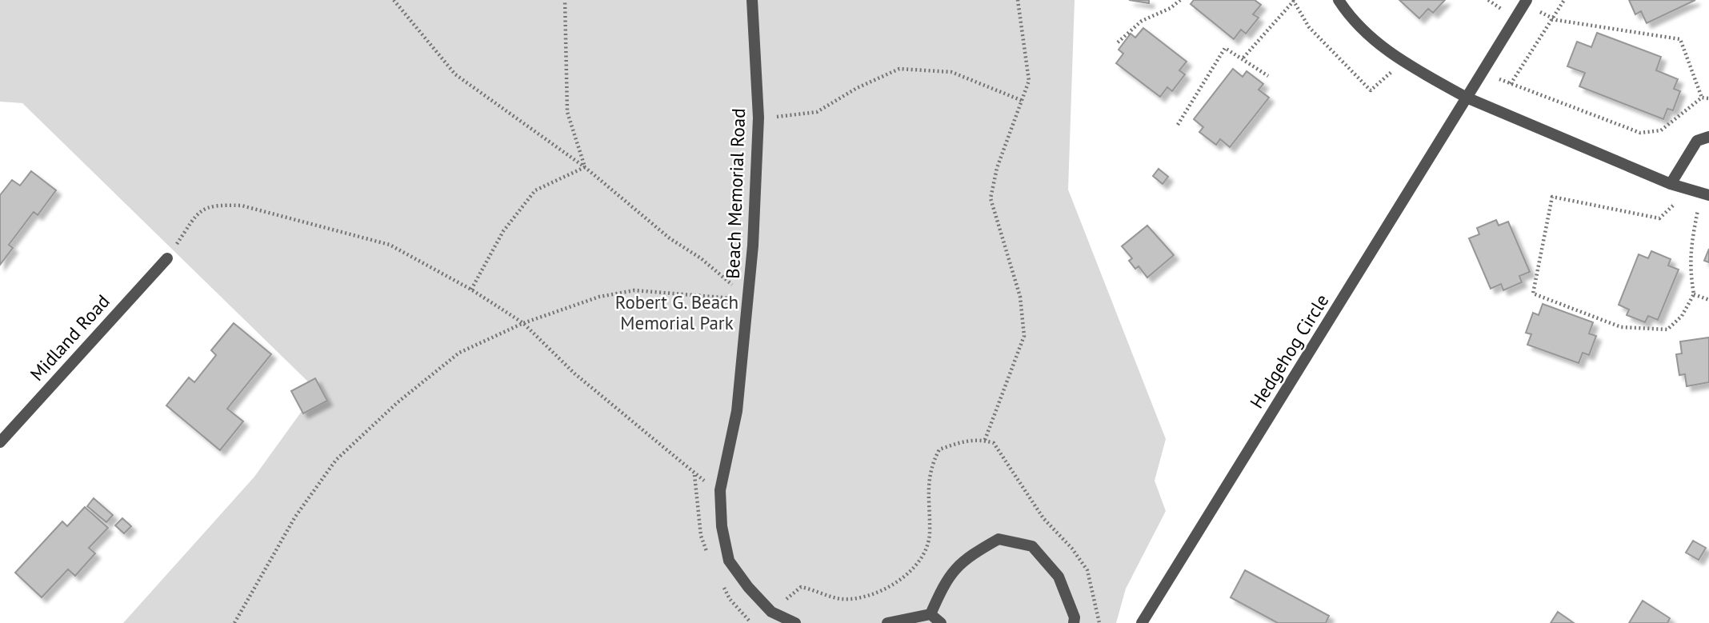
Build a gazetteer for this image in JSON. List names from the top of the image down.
{
  "streets": {
    "street": ["Beach Memorial Road", "Midland Road", "Hedgehog Circle"]
  },
  "parks": ["Robert G. Beach Memorial Park"]
}
